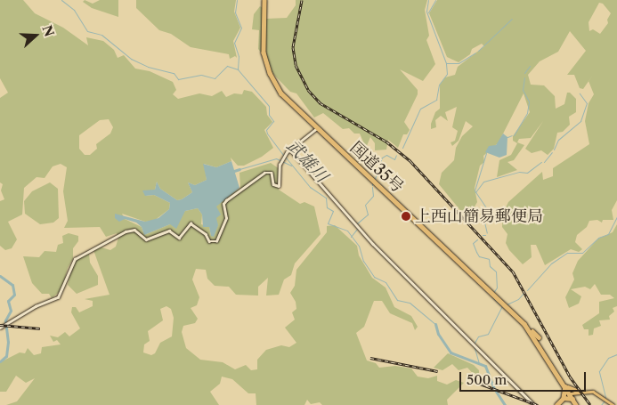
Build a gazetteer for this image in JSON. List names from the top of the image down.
{
  "streets": {
    "highway": ["国道35号"]
  },
  "water": ["武雄川"],
  "places": ["上西山簡易郵便局"],
  "scale_bar": "500 m",
  "north": "right"
}
